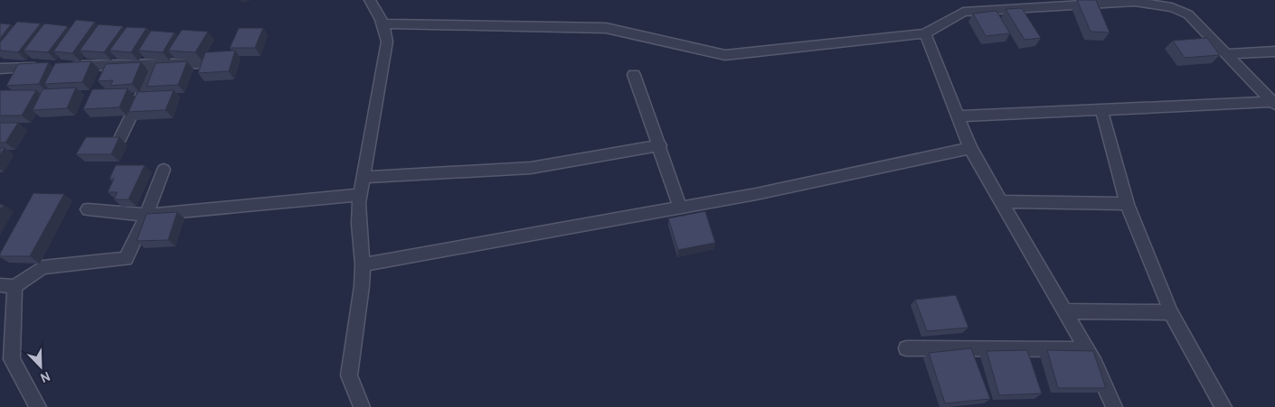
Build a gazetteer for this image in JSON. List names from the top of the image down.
{
  "north": "bottom right"
}
